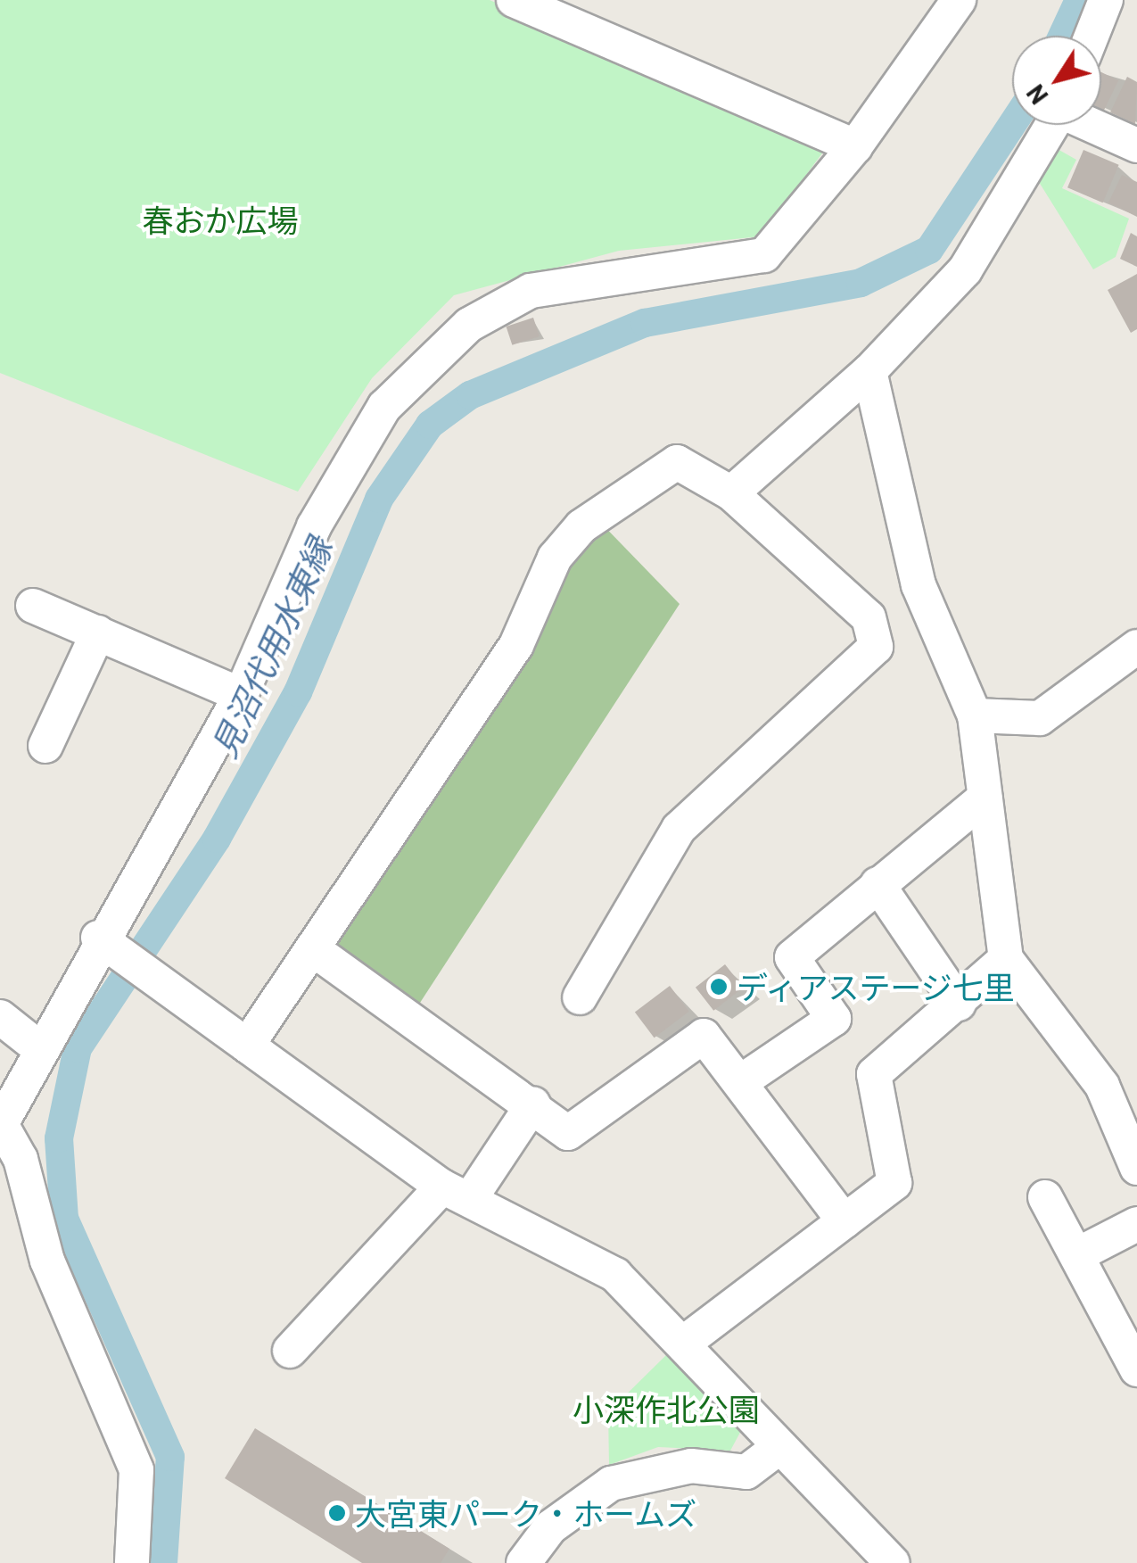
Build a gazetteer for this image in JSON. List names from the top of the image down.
{
  "water": ["見沼代用水東縁"],
  "parks": ["春おか広場", "小深作北公園"],
  "places": ["ディアステージ七里", "大宮東パーク・ホームズ"],
  "north": "bottom left"
}
